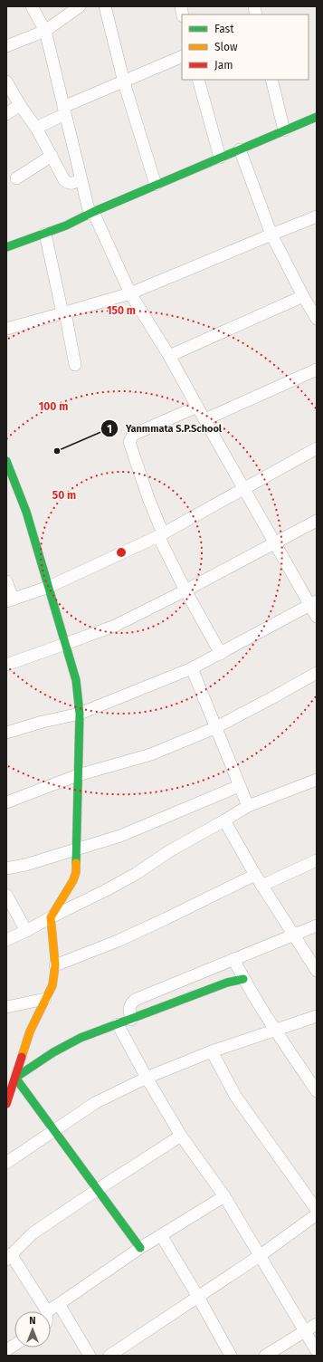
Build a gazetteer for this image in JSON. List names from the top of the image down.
{
  "places": ["Yanmmata S.P.School"],
  "legend": ["Fast", "Slow", "Jam"],
  "north": "top",
  "rings": ["150 m", "100 m", "50 m"]
}
